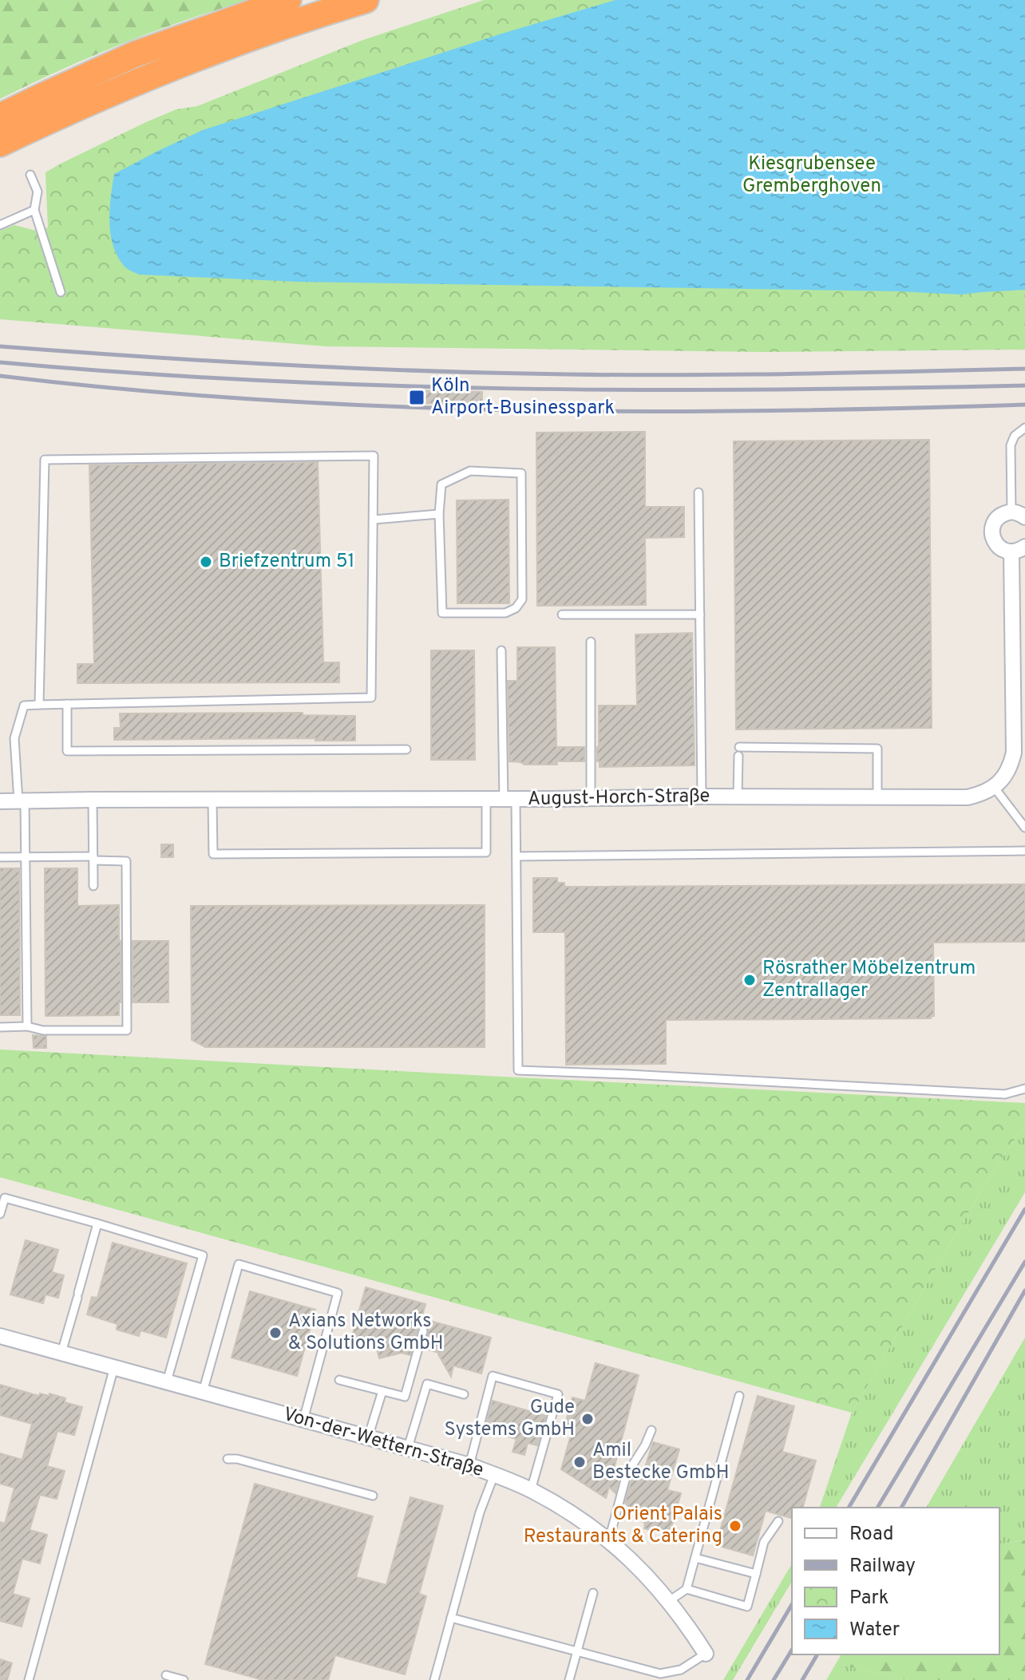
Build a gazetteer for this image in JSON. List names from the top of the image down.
{
  "streets": {
    "street": ["August-Horch-Straße", "Von-der-Wettern-Straße"]
  },
  "parks": ["Kiesgrubensee Gremberghoven"],
  "places": {
    "transit": ["Köln Airport-Businesspark"],
    "other": [
      "Briefzentrum 51",
      "Rösrather Möbelzentrum Zentrallager",
      "Axians Networks & Solutions GmbH",
      "Gude Systems GmbH",
      "Amil Bestecke GmbH",
      "Orient Palais Restaurants & Catering"
    ]
  },
  "legend": [
    "Road",
    "Railway",
    "Park",
    "Water"
  ]
}
